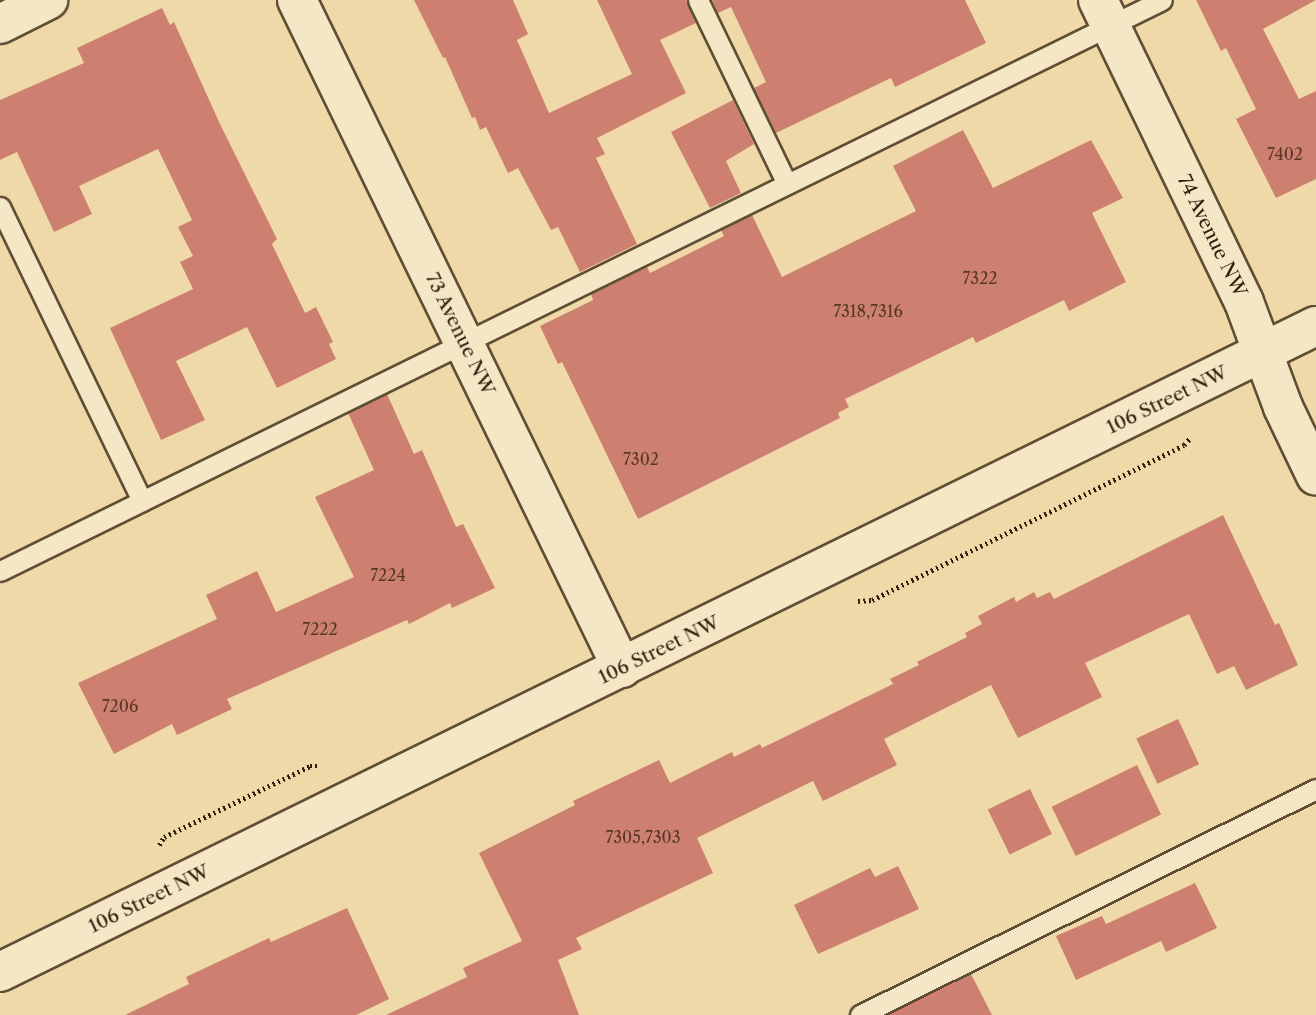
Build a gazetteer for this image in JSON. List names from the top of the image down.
{
  "streets": {
    "street": ["74 Avenue NW", "73 Avenue NW", "106 Street NW"]
  },
  "crossings": [
    ["74 Avenue NW", "106 Street NW"],
    ["73 Avenue NW", "106 Street NW"]
  ],
  "house_numbers": [
    "7402",
    "7322",
    "7318,7316",
    "7302",
    "7224",
    "7222",
    "7206",
    "7305,7303"
  ]
}
